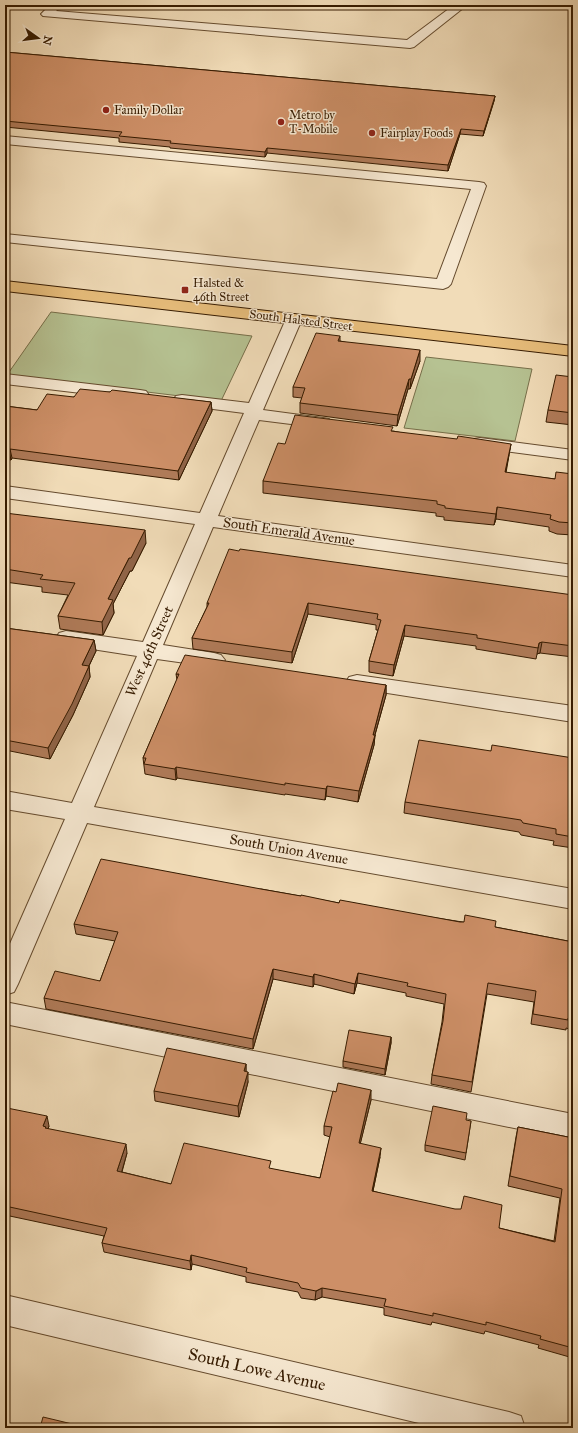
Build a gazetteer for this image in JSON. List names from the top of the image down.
{
  "streets": {
    "main road": ["South Halsted Street"],
    "street": [
      "South Emerald Avenue",
      "West 46th Street",
      "South Union Avenue",
      "South Lowe Avenue"
    ]
  },
  "crossings": [
    ["South Halsted Street", "West 46th Street"],
    ["South Emerald Avenue", "West 46th Street"],
    ["West 46th Street", "South Union Avenue"]
  ],
  "places": {
    "other": ["Family Dollar", "Metro by T-Mobile", "Fairplay Foods"],
    "transit": ["Halsted & 46th Street"]
  },
  "north": "right"
}
